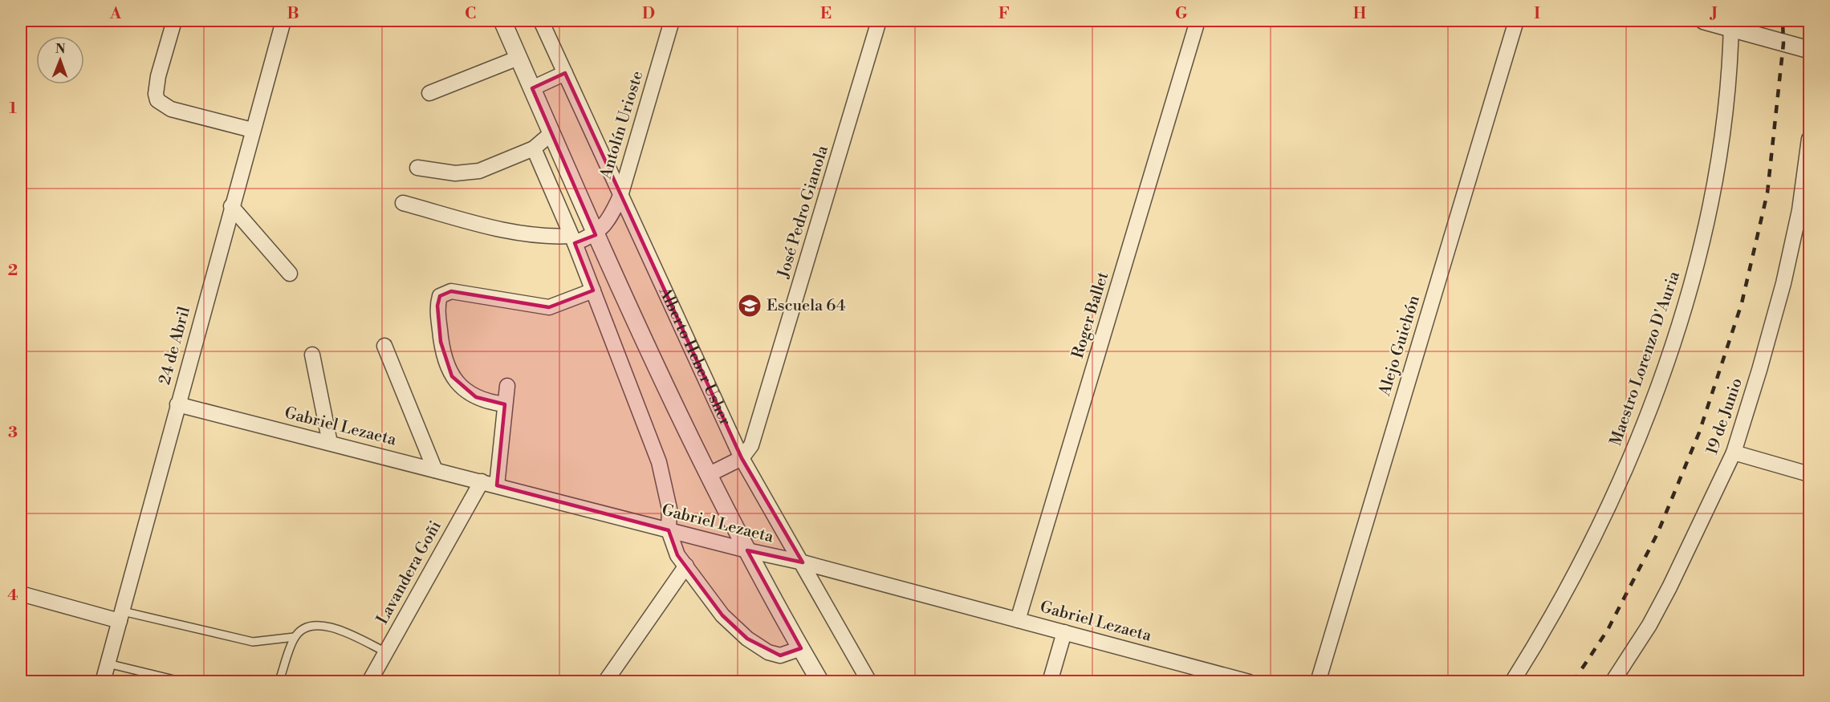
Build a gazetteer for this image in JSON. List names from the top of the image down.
{
  "streets": {
    "street": [
      "Antolín Urioste",
      "José Pedro Gianola",
      "Roger Ballet",
      "24 de Abril",
      "Alejo Guichón",
      "Alberto Heber Usher",
      "Maestro Lorenzo D'Auria",
      "19 de Junio",
      "Gabriel Lezaeta",
      "Lavandera Goñi"
    ]
  },
  "crossings": [
    ["Antolín Urioste", "Alberto Heber Usher"],
    ["José Pedro Gianola", "Alberto Heber Usher"],
    ["Roger Ballet", "Gabriel Lezaeta"],
    ["24 de Abril", "Gabriel Lezaeta"],
    ["Alberto Heber Usher", "Gabriel Lezaeta"],
    ["Gabriel Lezaeta", "Lavandera Goñi"]
  ],
  "places": {
    "school or university": ["Escuela 64"]
  },
  "north": "top",
  "grid": {
    "columns": [
      "A",
      "B",
      "C",
      "D",
      "E",
      "F",
      "G",
      "H",
      "I",
      "J"
    ],
    "rows": [
      "1",
      "2",
      "3",
      "4"
    ]
  }
}
